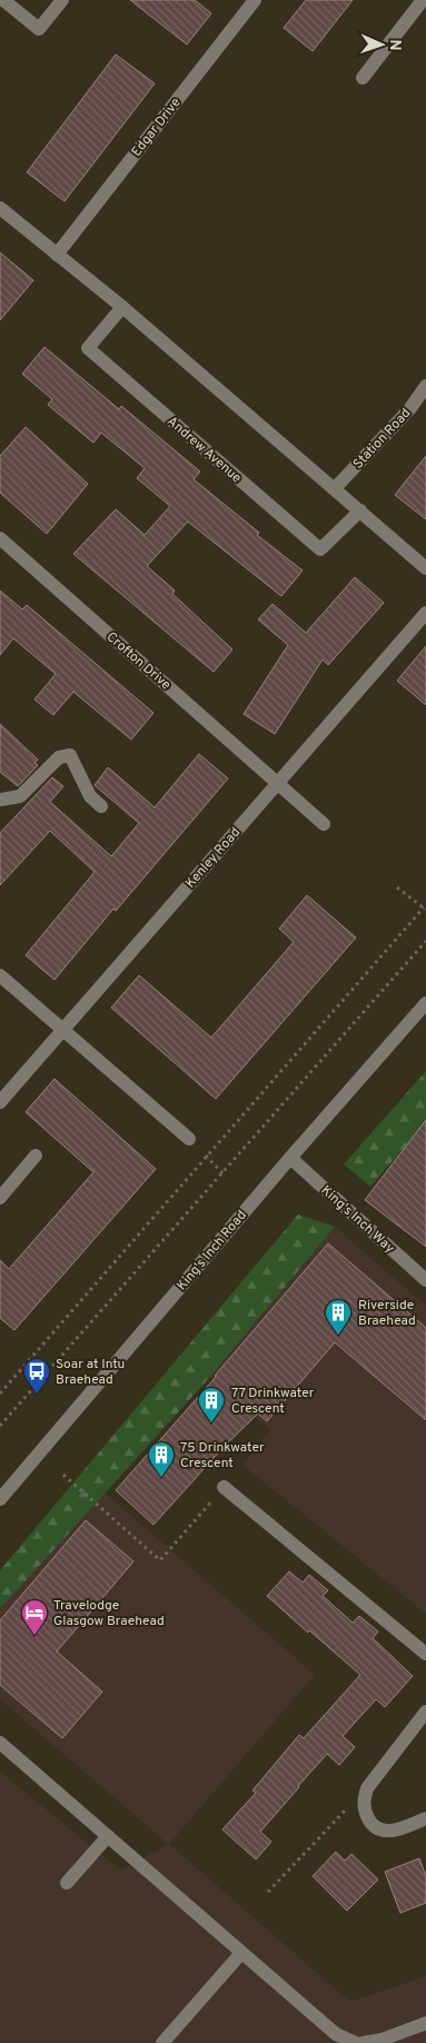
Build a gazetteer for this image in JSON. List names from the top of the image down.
{
  "streets": {
    "street": [
      "Edgar Drive",
      "Station Road",
      "Andrew Avenue",
      "Crofton Drive",
      "Kenley Road",
      "King's Inch Way",
      "King's Inch Road"
    ]
  },
  "crossings": [
    ["Crofton Drive", "Kenley Road"],
    ["King's Inch Way", "King's Inch Road"]
  ],
  "places": {
    "building": ["Riverside Braehead", "77 Drinkwater Crescent", "75 Drinkwater Crescent"],
    "bus stop": ["Soar at Intu Braehead"],
    "hotel": ["Travelodge Glasgow Braehead"]
  },
  "north": "right"
}
